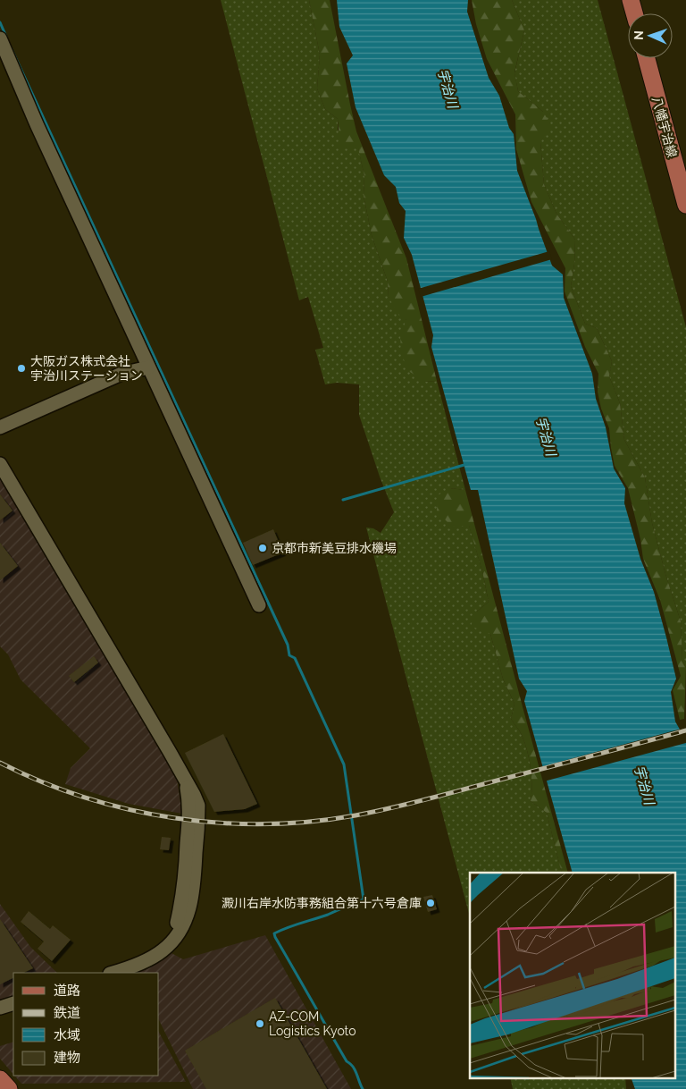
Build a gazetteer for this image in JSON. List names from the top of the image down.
{
  "streets": {
    "main road": ["八幡宇治線"]
  },
  "water": ["宇治川"],
  "places": [
    "大阪ガス株式会社 宇治川ステーション",
    "京都市新美豆排水機場",
    "澱川右岸水防事務組合第十六号倉庫",
    "AZ-COM Logistics Kyoto"
  ],
  "legend": [
    "道路",
    "鉄道",
    "水域",
    "建物"
  ],
  "north": "left"
}
